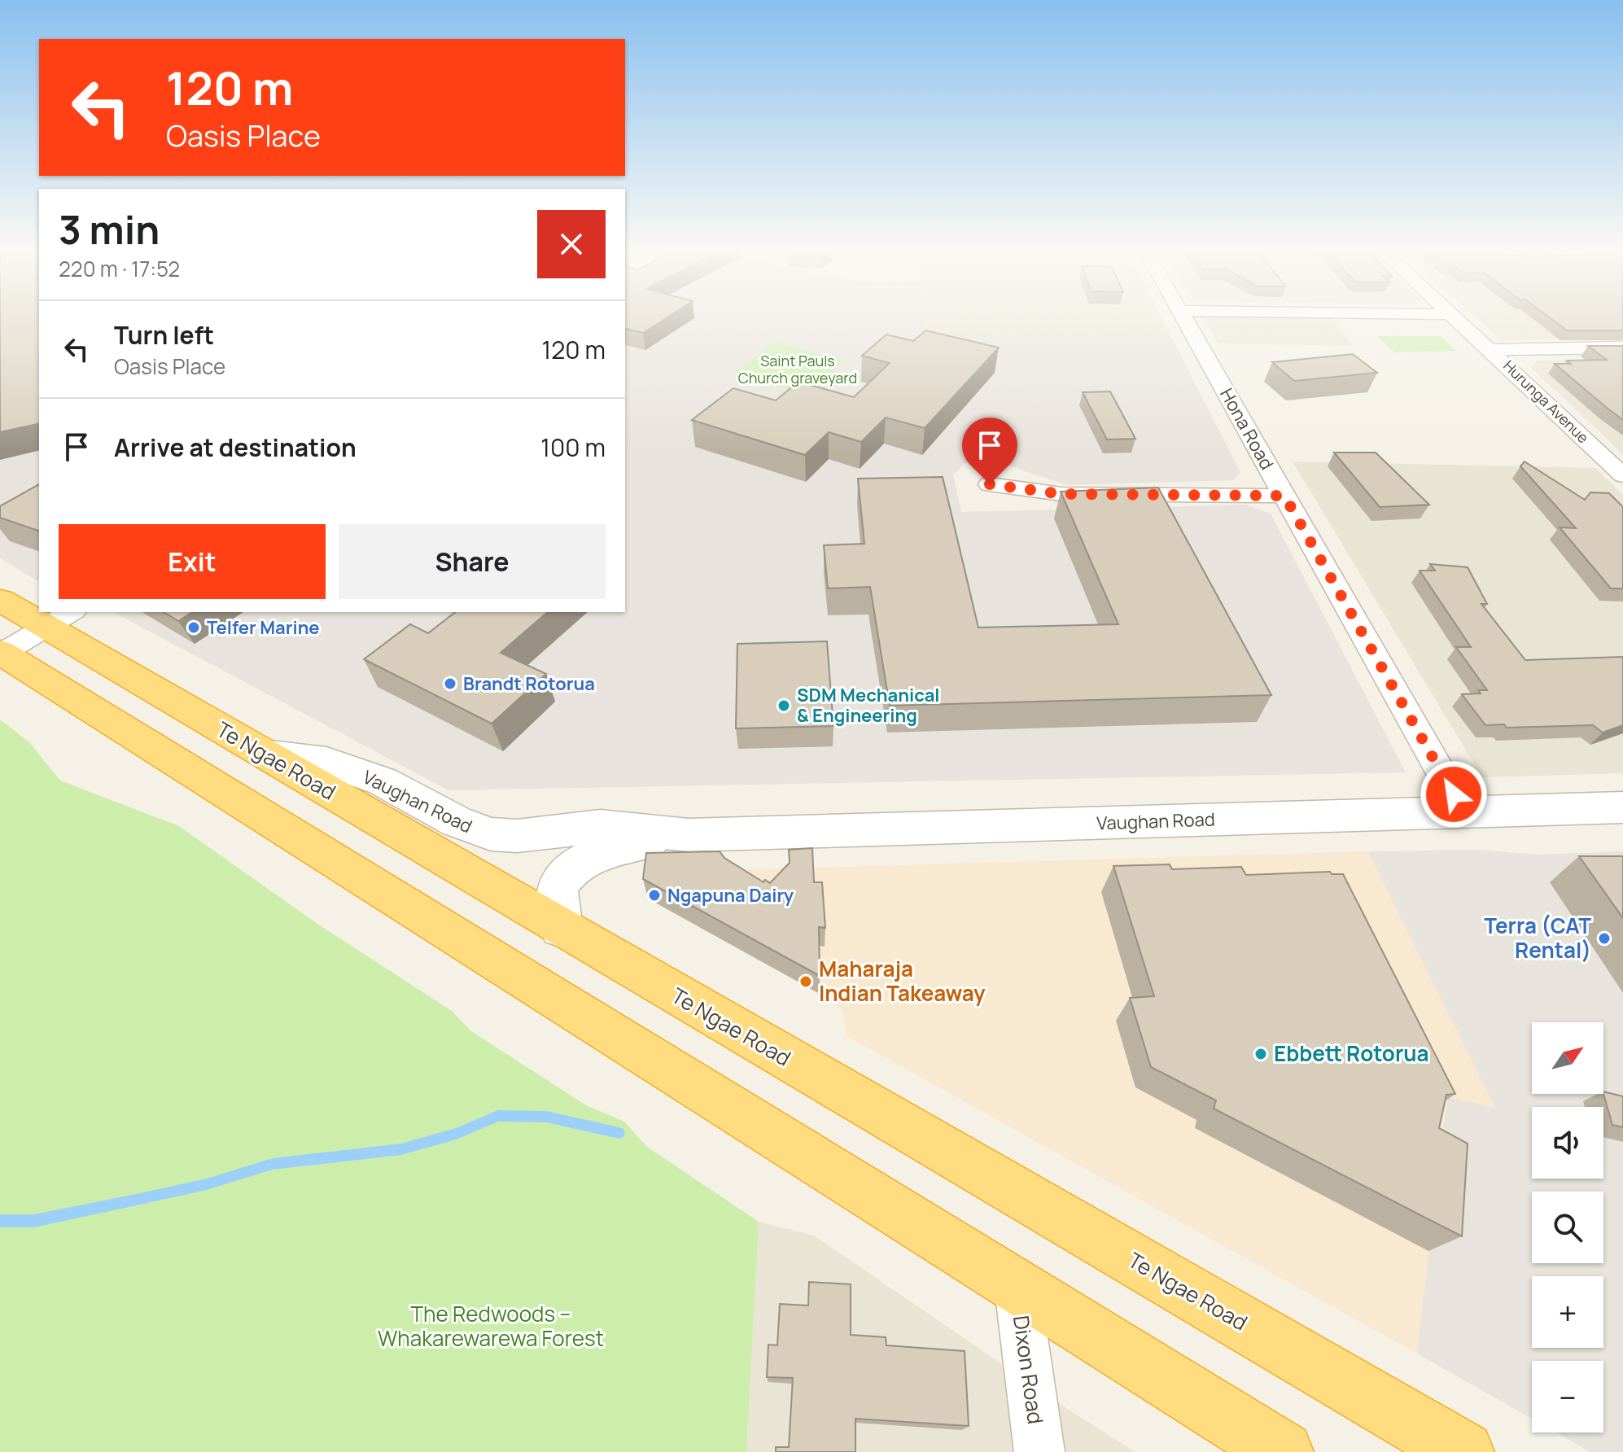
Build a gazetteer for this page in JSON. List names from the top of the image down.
{
  "streets": {
    "highway": ["Te Ngae Road"],
    "street": [
      "Hurunga Avenue",
      "Hona Road",
      "Vaughan Road",
      "Dixon Road"
    ]
  },
  "crossings": [
    ["Hona Road", "Vaughan Road"],
    ["Te Ngae Road", "Vaughan Road"]
  ],
  "parks": ["Saint Pauls Church graveyard", "The Redwoods – Whakarewarewa Forest"],
  "places": [
    "Telfer Marine",
    "Brandt Rotorua",
    "SDM Mechanical & Engineering",
    "Ngapuna Dairy",
    "Terra (CAT Rental)",
    "Maharaja Indian Takeaway",
    "Ebbett Rotorua"
  ],
  "north": "top right",
  "page": {
    "turn": ["120 m", "Oasis Place"],
    "heading": ["3 min", "220 m · 17:52"],
    "list": [
      {
        "name": "Turn left",
        "note": "Oasis Place",
        "value": "120 m"
      },
      {
        "name": "Arrive at destination",
        "value": "100 m"
      }
    ],
    "buttons": ["Exit", "Share"],
    "map_buttons": ["+", "−"]
  }
}
